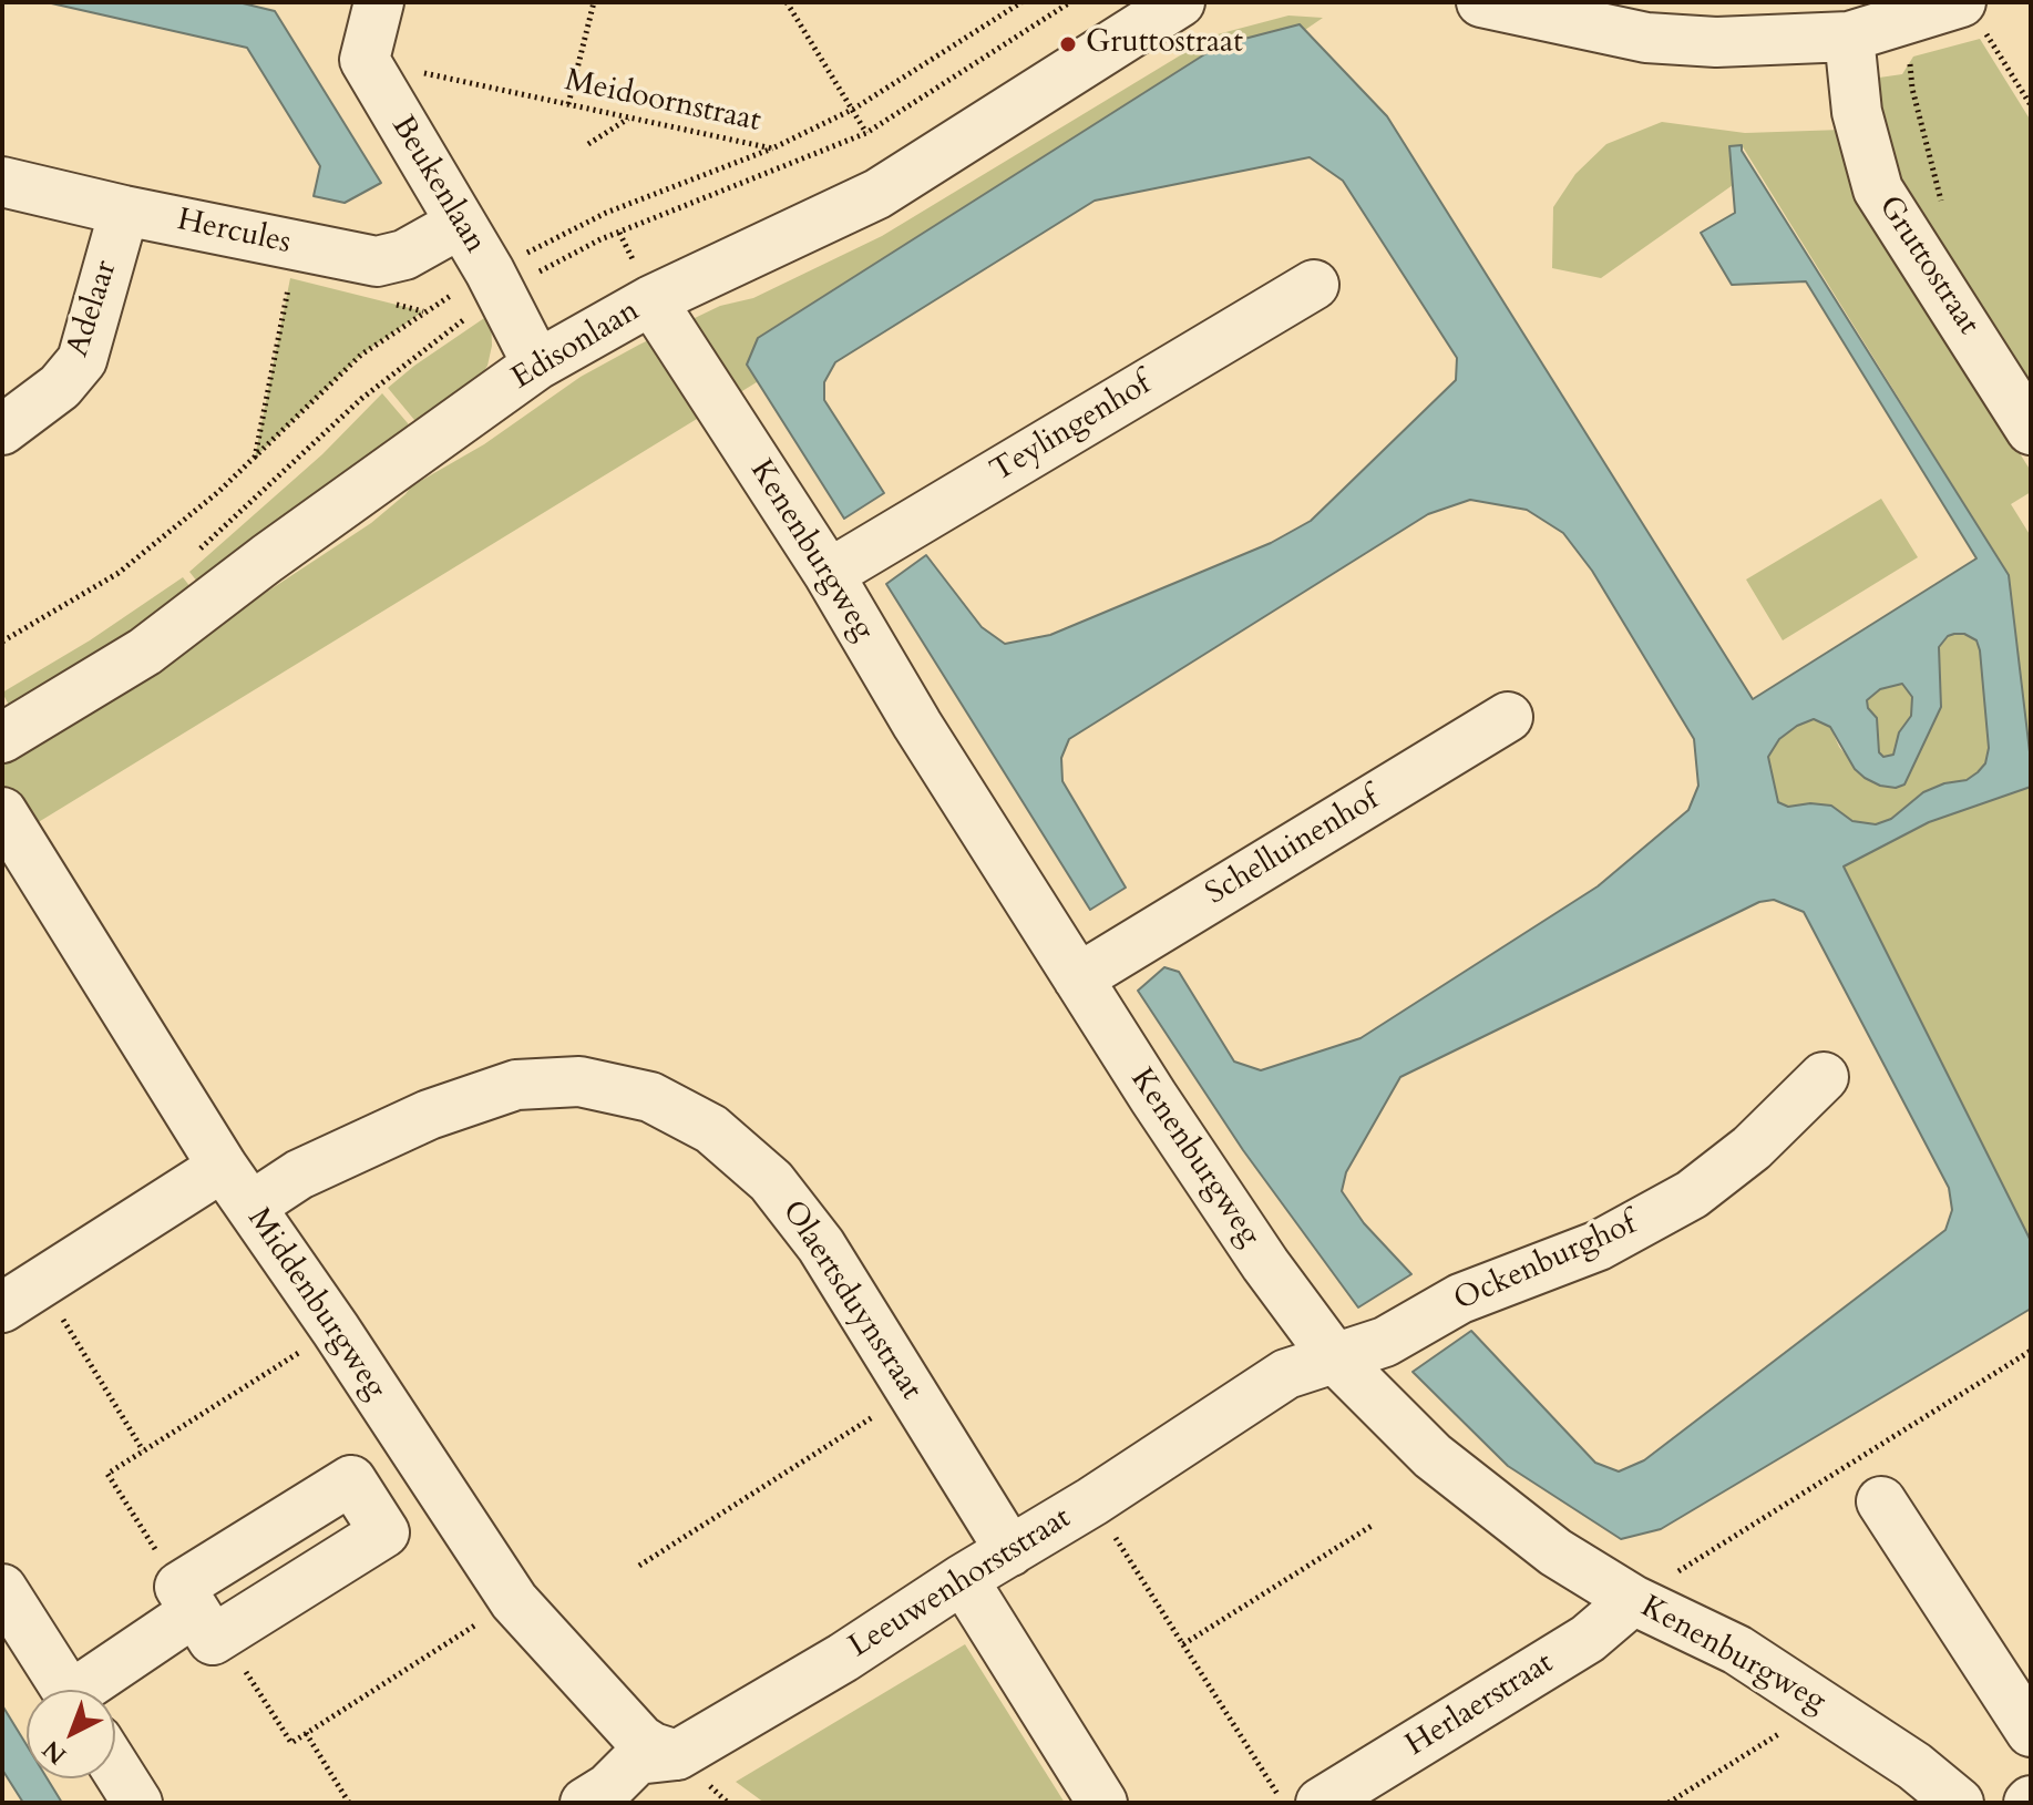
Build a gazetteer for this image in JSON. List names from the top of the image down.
{
  "streets": {
    "street": [
      "Beukenlaan",
      "Hercules",
      "Gruttostraat",
      "Adelaar",
      "Edisonlaan",
      "Teylingenhof",
      "Kenenburgweg",
      "Schelluinenhof",
      "Ockenburghof",
      "Olaertsduynstraat",
      "Middenburgweg",
      "Leeuwenhorststraat",
      "Herlaerstraat"
    ],
    "path": ["Meidoornstraat"]
  },
  "crossings": [
    ["Meidoornstraat", "Beukenlaan"],
    ["Beukenlaan", "Hercules"],
    ["Beukenlaan", "Edisonlaan"],
    ["Hercules", "Adelaar"],
    ["Edisonlaan", "Kenenburgweg"],
    ["Teylingenhof", "Kenenburgweg"],
    ["Kenenburgweg", "Schelluinenhof"],
    ["Kenenburgweg", "Ockenburghof"],
    ["Kenenburgweg", "Leeuwenhorststraat"],
    ["Kenenburgweg", "Herlaerstraat"],
    ["Ockenburghof", "Leeuwenhorststraat"],
    ["Olaertsduynstraat", "Middenburgweg"],
    ["Olaertsduynstraat", "Leeuwenhorststraat"],
    ["Middenburgweg", "Leeuwenhorststraat"]
  ],
  "places": ["Gruttostraat"],
  "north": "bottom left"
}
